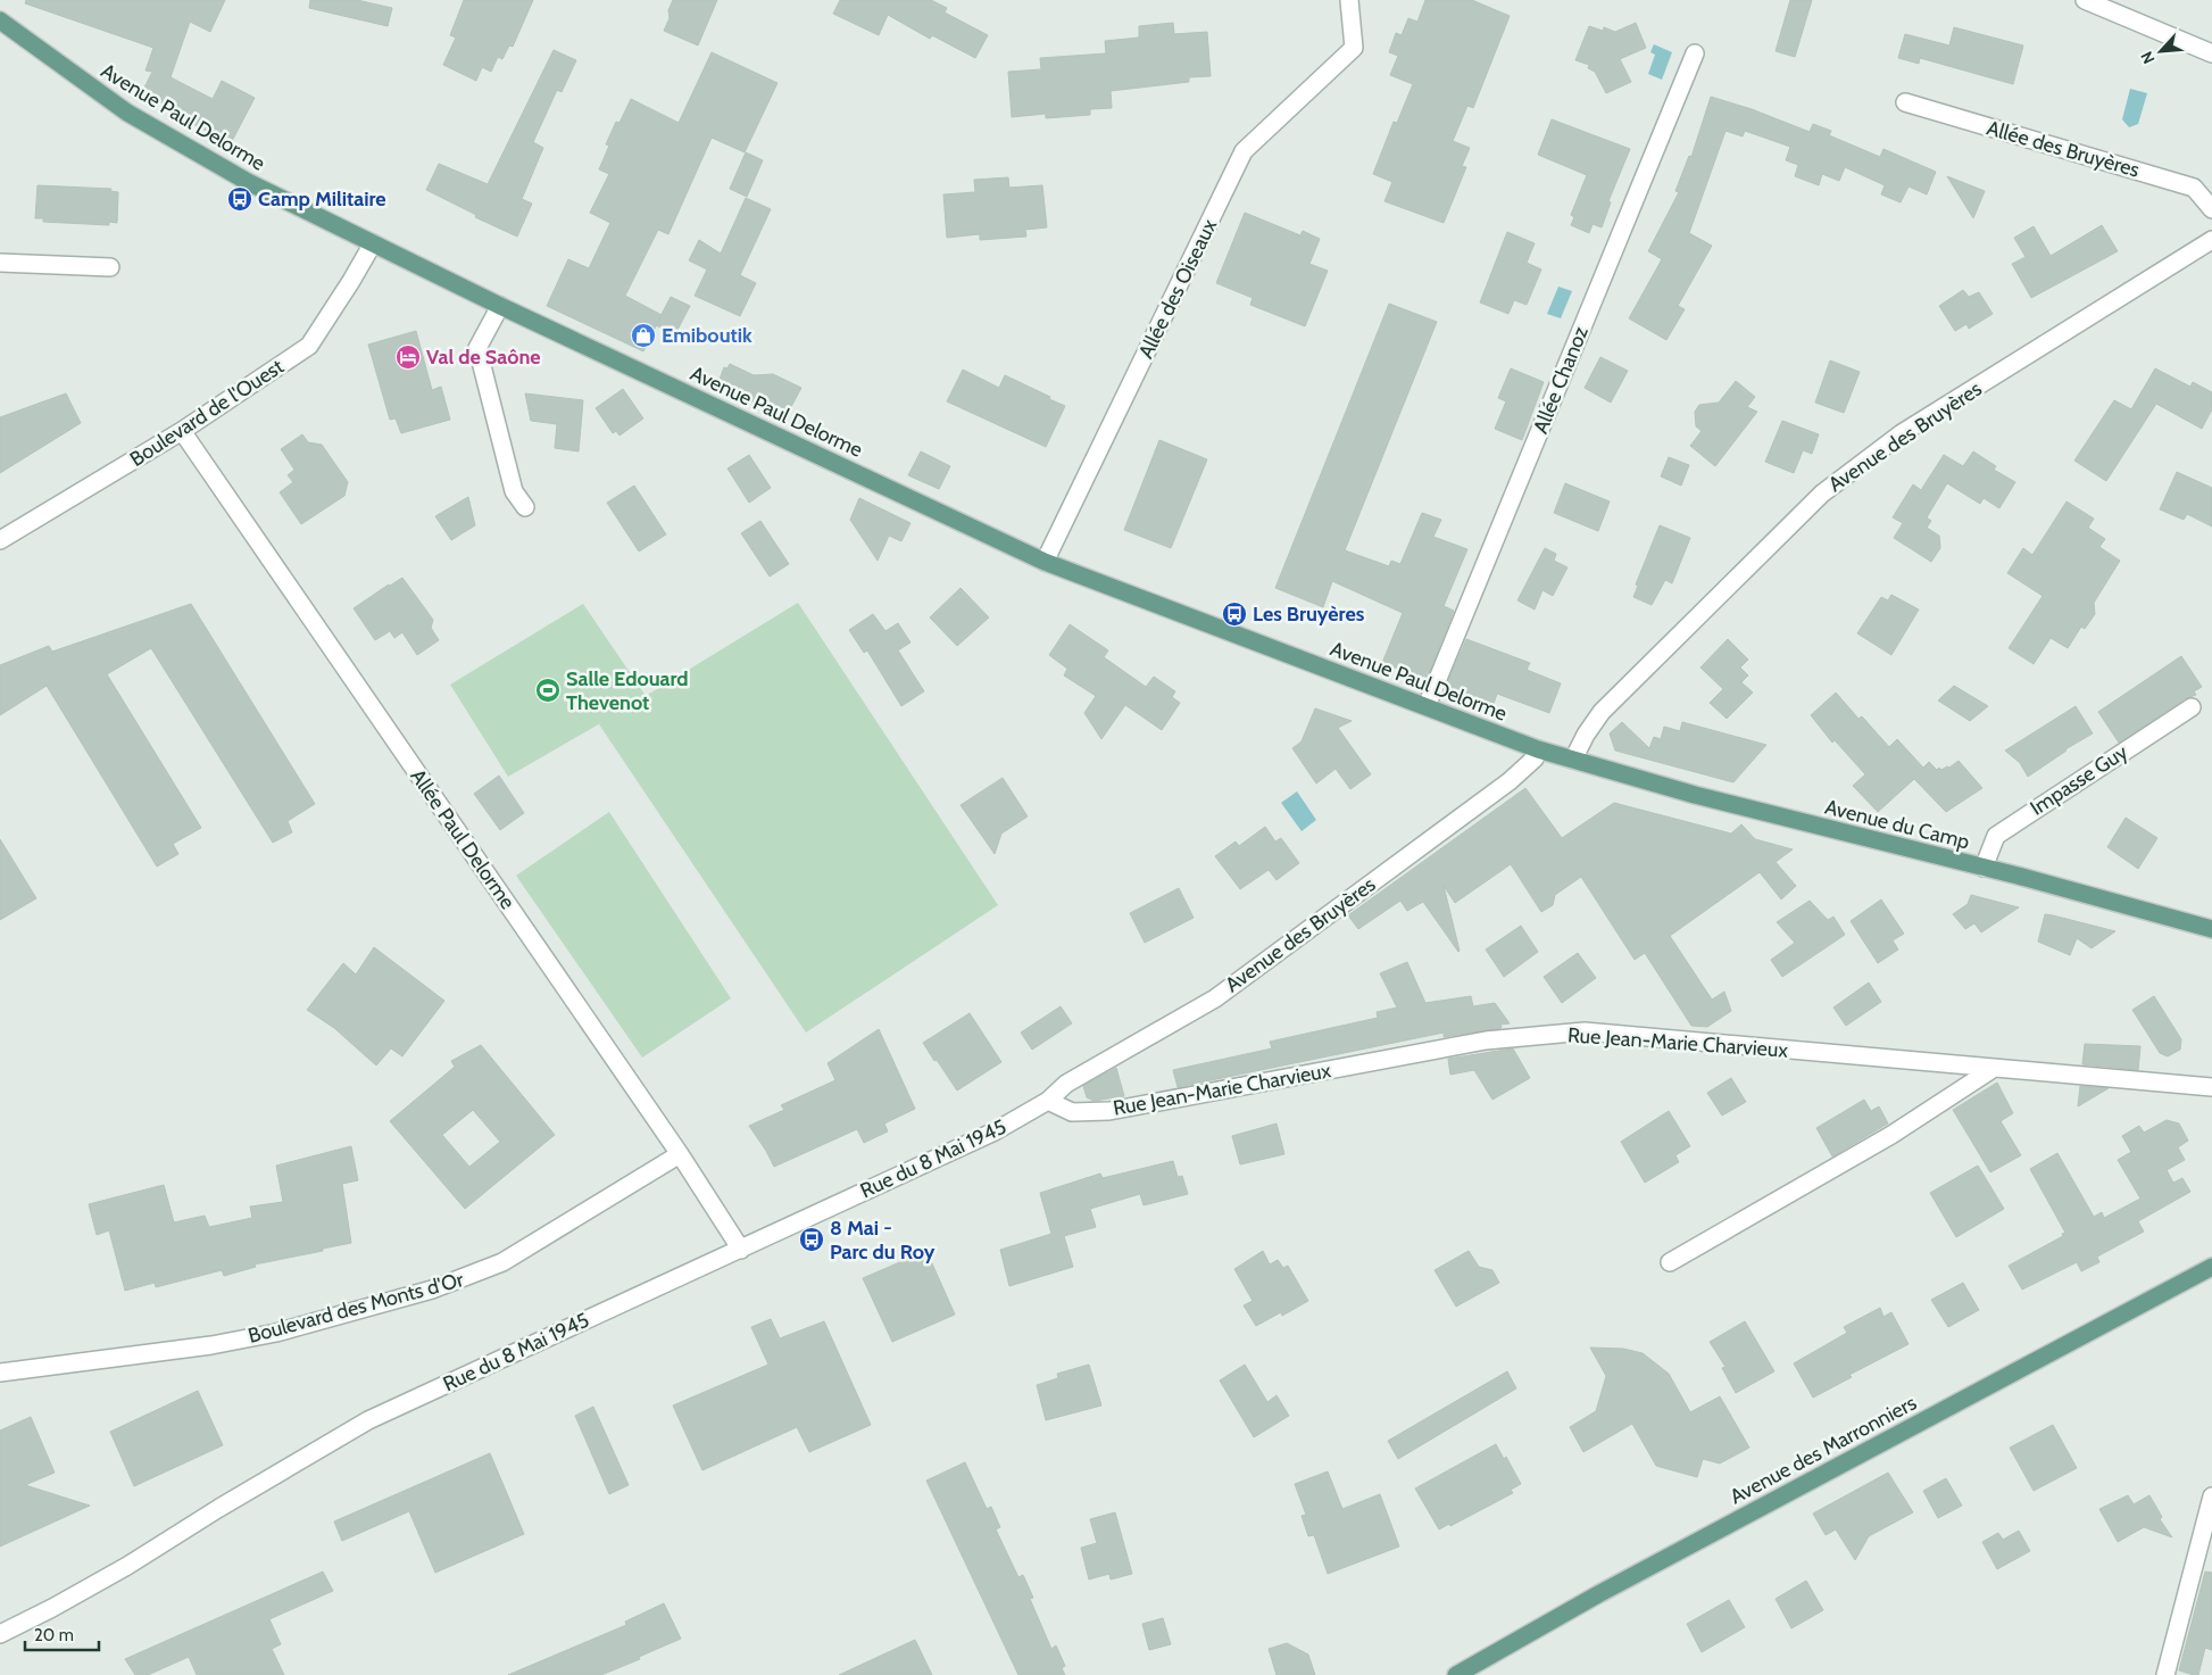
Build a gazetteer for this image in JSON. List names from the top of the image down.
{
  "streets": {
    "main road": ["Avenue Paul Delorme", "Avenue du Camp", "Avenue des Marronniers"],
    "street": [
      "Allée des Bruyères",
      "Allée des Oiseaux",
      "Allée Chanoz",
      "Boulevard de l'Ouest",
      "Avenue des Bruyères",
      "Impasse Guy",
      "Allée Paul Delorme",
      "Rue Jean-Marie Charvieux",
      "Rue du 8 Mai 1945",
      "Boulevard des Monts d'Or"
    ]
  },
  "crossings": [
    ["Avenue Paul Delorme", "Allée des Oiseaux"],
    ["Avenue Paul Delorme", "Allée Chanoz"],
    ["Avenue Paul Delorme", "Boulevard de l'Ouest"],
    ["Avenue Paul Delorme", "Avenue des Bruyères"],
    ["Avenue Paul Delorme", "Avenue du Camp"],
    ["Boulevard de l'Ouest", "Allée Paul Delorme"],
    ["Avenue des Bruyères", "Avenue du Camp"],
    ["Avenue des Bruyères", "Rue Jean-Marie Charvieux"],
    ["Avenue des Bruyères", "Rue du 8 Mai 1945"],
    ["Impasse Guy", "Avenue du Camp"],
    ["Allée Paul Delorme", "Rue du 8 Mai 1945"],
    ["Allée Paul Delorme", "Boulevard des Monts d'Or"],
    ["Rue Jean-Marie Charvieux", "Rue du 8 Mai 1945"]
  ],
  "places": {
    "bus stop": ["Camp Militaire", "Les Bruyères", "8 Mai - Parc du Roy"],
    "shop": ["Emiboutik"],
    "hotel": ["Val de Saône"],
    "sports": ["Salle Edouard Thevenot"]
  },
  "scale_bar": "20 m",
  "north": "bottom left"
}
